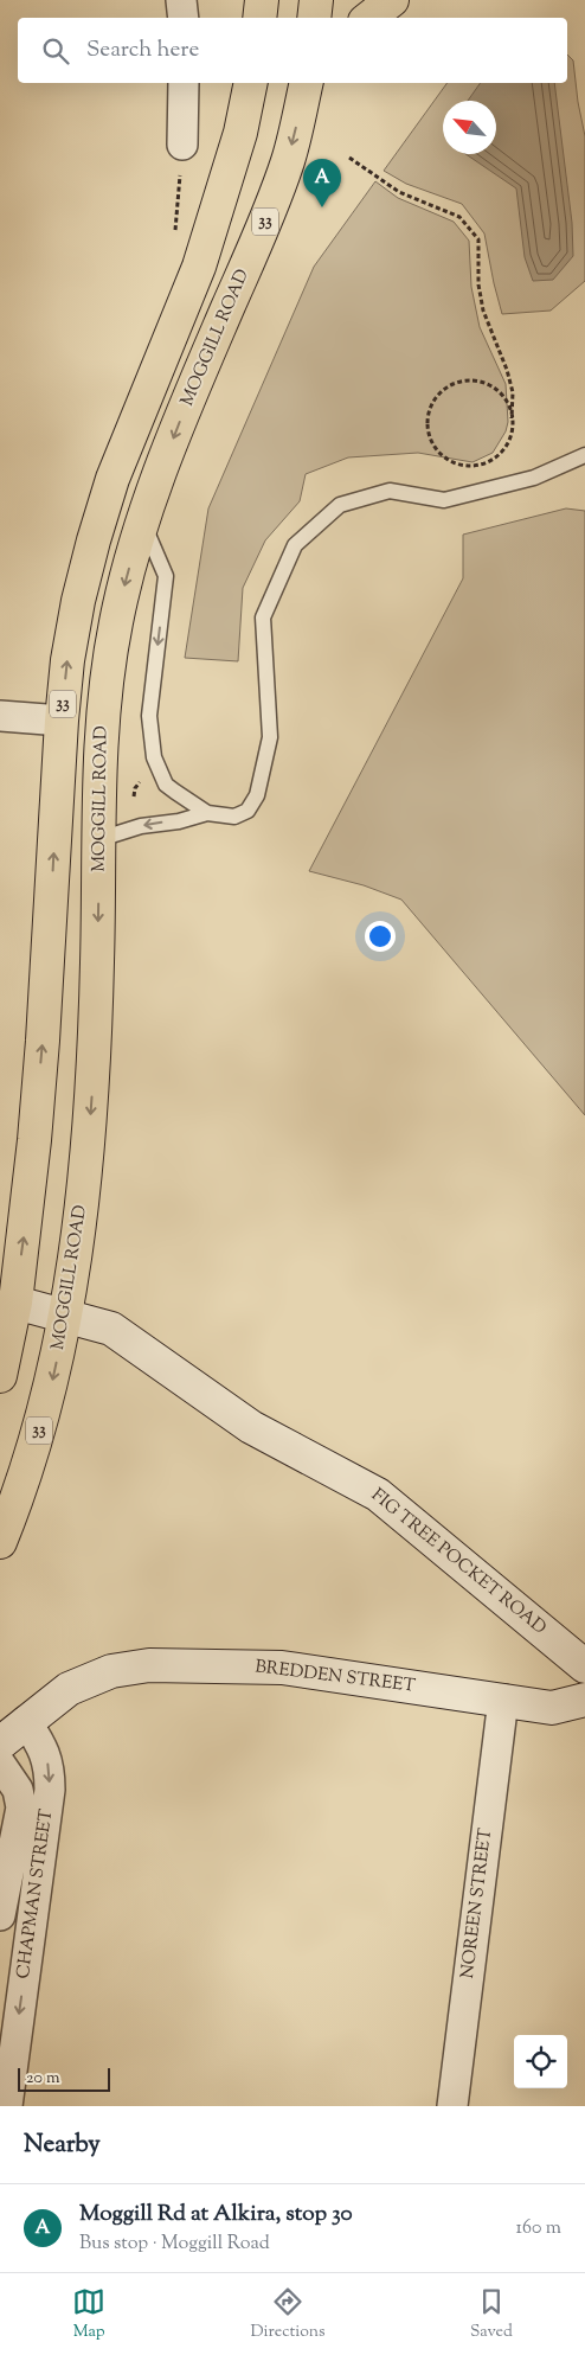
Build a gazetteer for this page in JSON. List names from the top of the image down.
{
  "streets": {
    "highway": ["33", "MOGGILL ROAD"],
    "main road": ["FIG TREE POCKET ROAD", "BREDDEN STREET"],
    "street": ["CHAPMAN STREET", "NOREEN STREET"]
  },
  "crossings": [
    ["33", "FIG TREE POCKET ROAD"],
    ["MOGGILL ROAD", "FIG TREE POCKET ROAD"],
    ["BREDDEN STREET", "CHAPMAN STREET"],
    ["BREDDEN STREET", "NOREEN STREET"]
  ],
  "scale_bar": "20 m",
  "north": "top left",
  "page": {
    "search": "Search here",
    "pins": "A",
    "scale": "20 m",
    "heading": "Nearby",
    "list": [
      {
        "mark": "A",
        "name": "Moggill Rd at Alkira, stop 30",
        "note": "Bus stop · Moggill Road",
        "value": "160 m"
      }
    ],
    "nav": ["Map", "Directions", "Saved"]
  }
}
